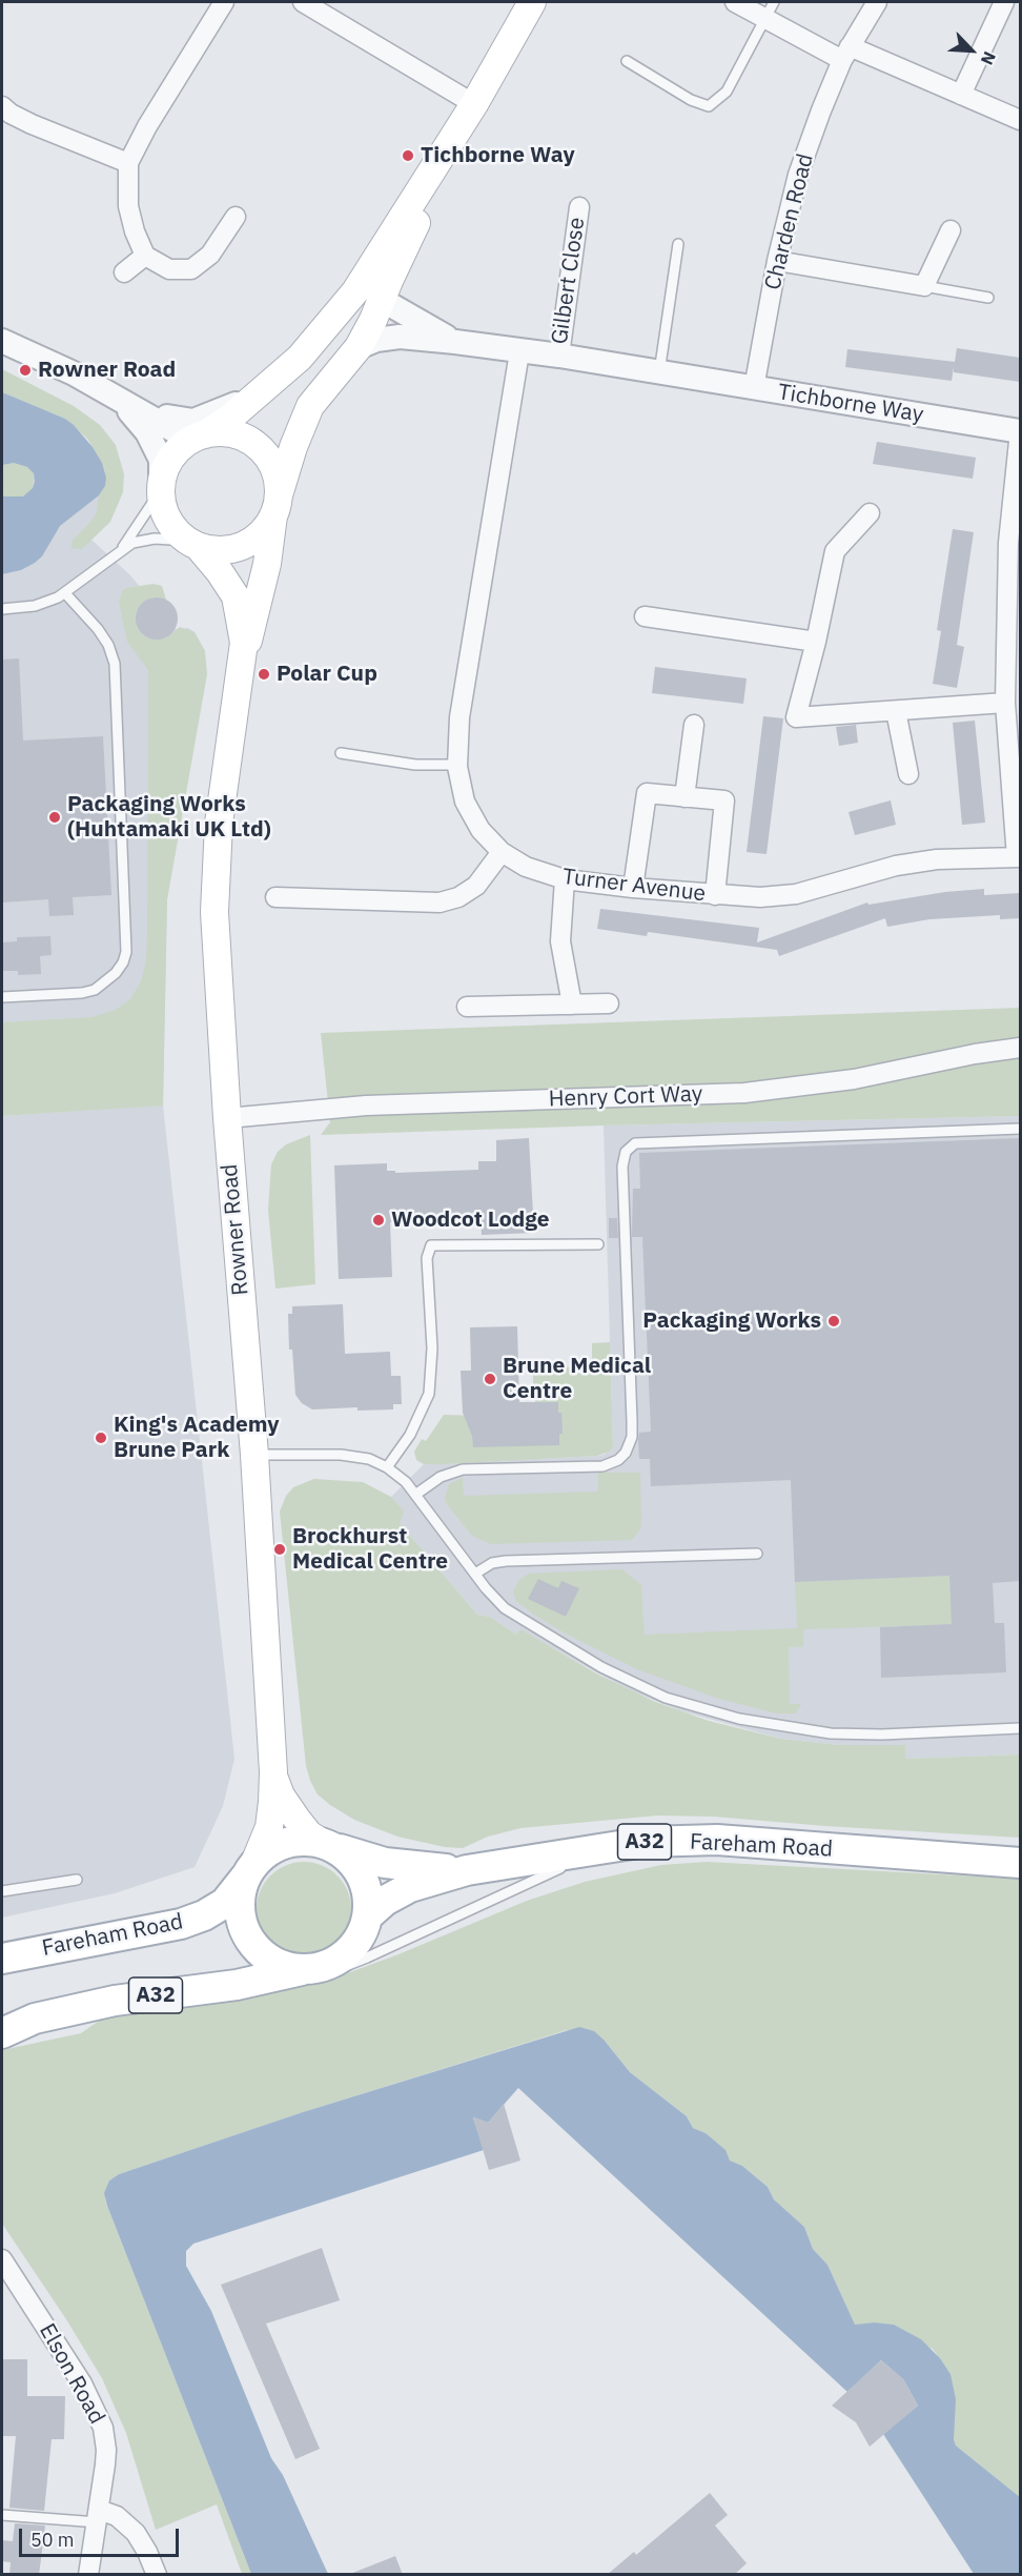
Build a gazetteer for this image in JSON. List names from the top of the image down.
{
  "streets": {
    "main road": ["Rowner Road", "A32", "Fareham Road"],
    "street": [
      "Charden Road",
      "Gilbert Close",
      "Tichborne Way",
      "Turner Avenue",
      "Henry Cort Way",
      "Elson Road"
    ]
  },
  "crossings": [
    ["Charden Road", "Tichborne Way"],
    ["Gilbert Close", "Tichborne Way"],
    ["Tichborne Way", "Turner Avenue"],
    ["Tichborne Way", "Rowner Road"],
    ["Henry Cort Way", "Rowner Road"],
    ["Rowner Road", "A32"],
    ["Rowner Road", "Fareham Road"],
    ["A32", "Fareham Road"]
  ],
  "places": [
    "Tichborne Way",
    "Rowner Road",
    "Polar Cup",
    "Packaging Works (Huhtamaki UK Ltd)",
    "Woodcot Lodge",
    "Packaging Works",
    "Brune Medical Centre",
    "King's Academy Brune Park",
    "Brockhurst Medical Centre"
  ],
  "scale_bar": "50 m",
  "north": "bottom right"
}
